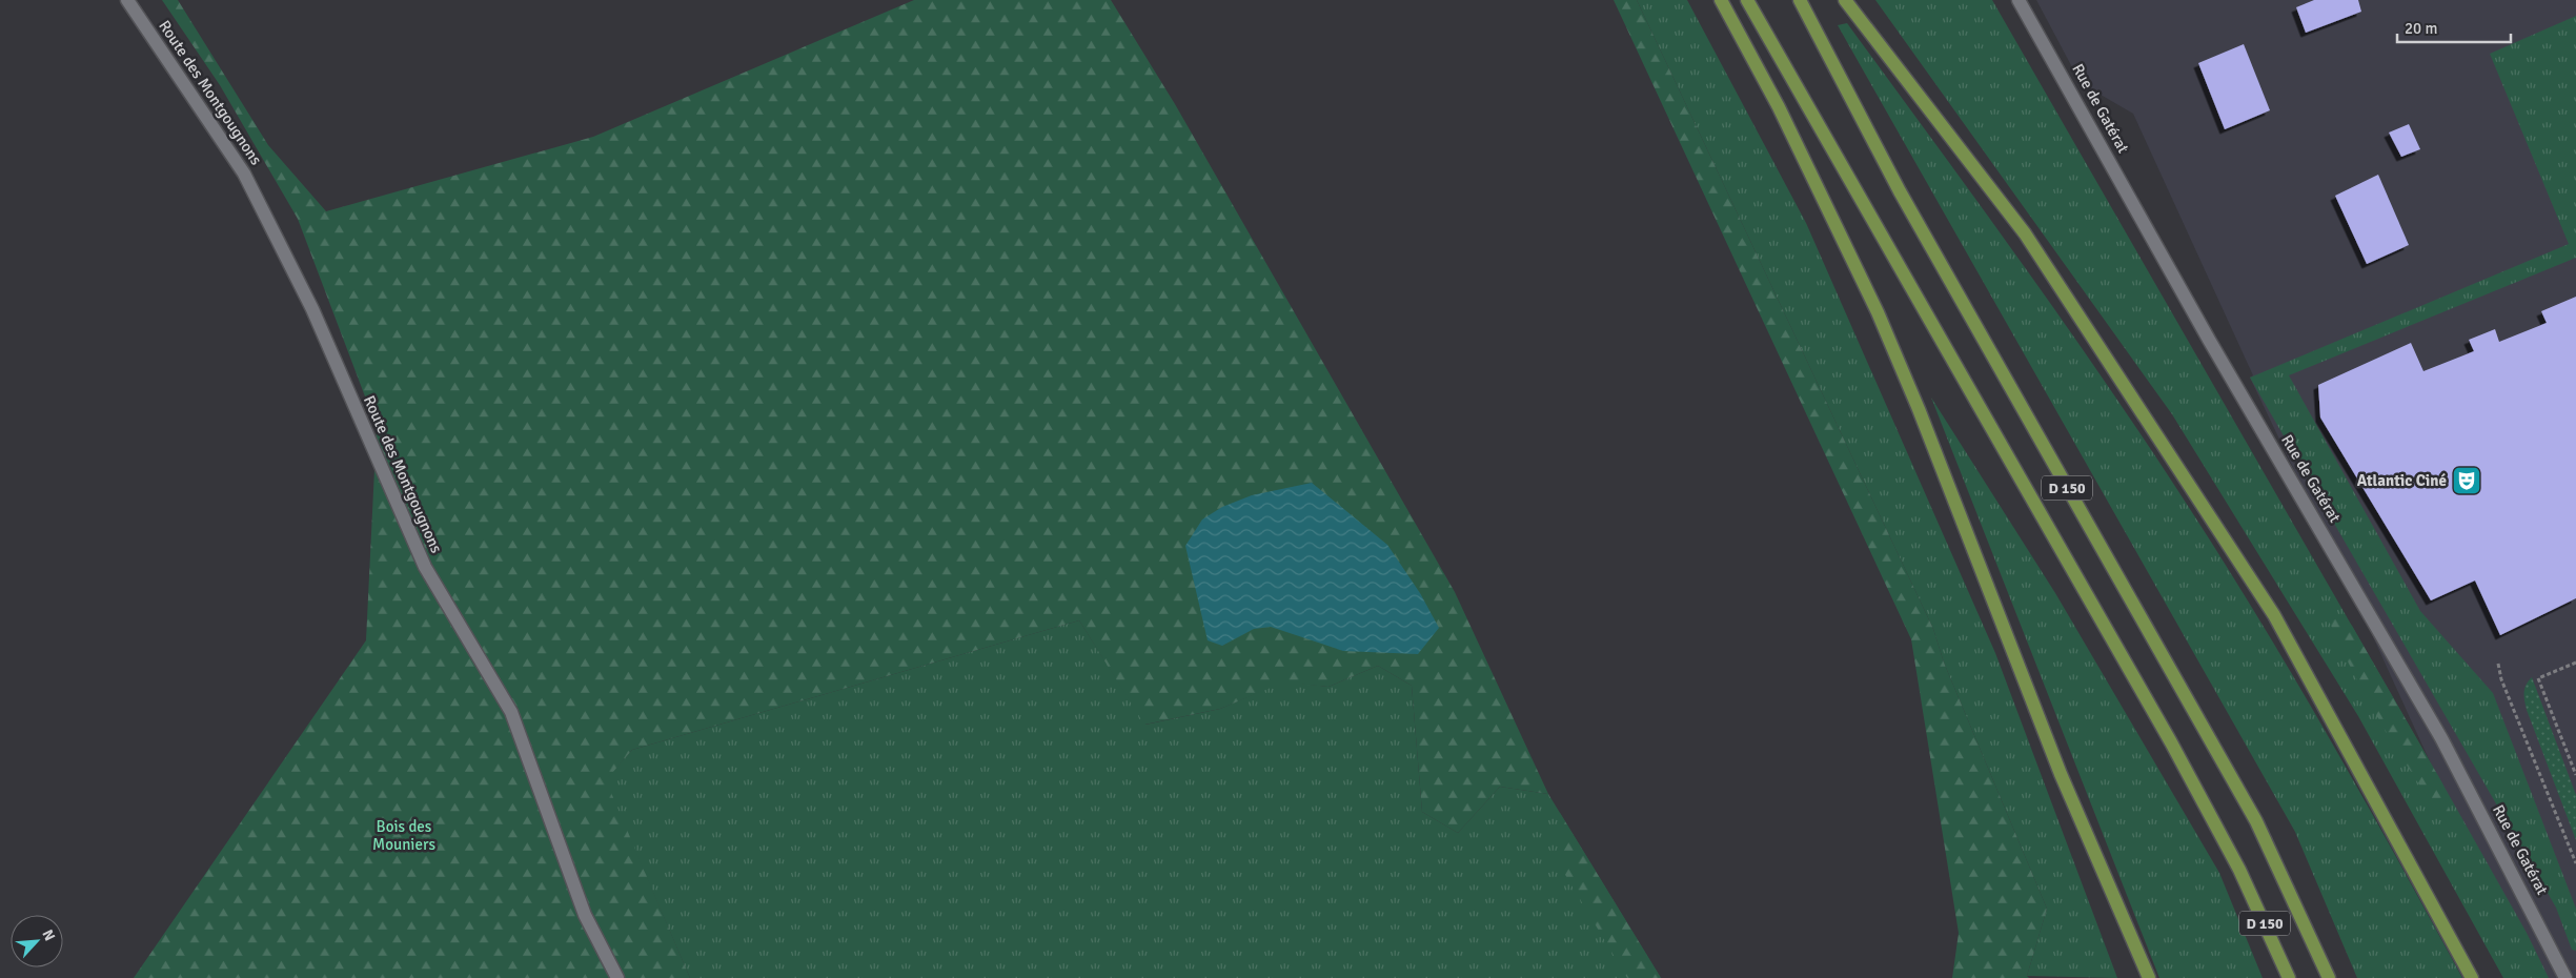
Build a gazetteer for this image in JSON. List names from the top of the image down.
{
  "streets": {
    "main road": ["D 150"],
    "street": ["Route des Montgougnons", "Rue de Gatérat"]
  },
  "parks": ["Bois des Mouniers"],
  "places": {
    "theatre": ["Atlantic Ciné"]
  },
  "scale_bar": "20 m",
  "north": "top right"
}
